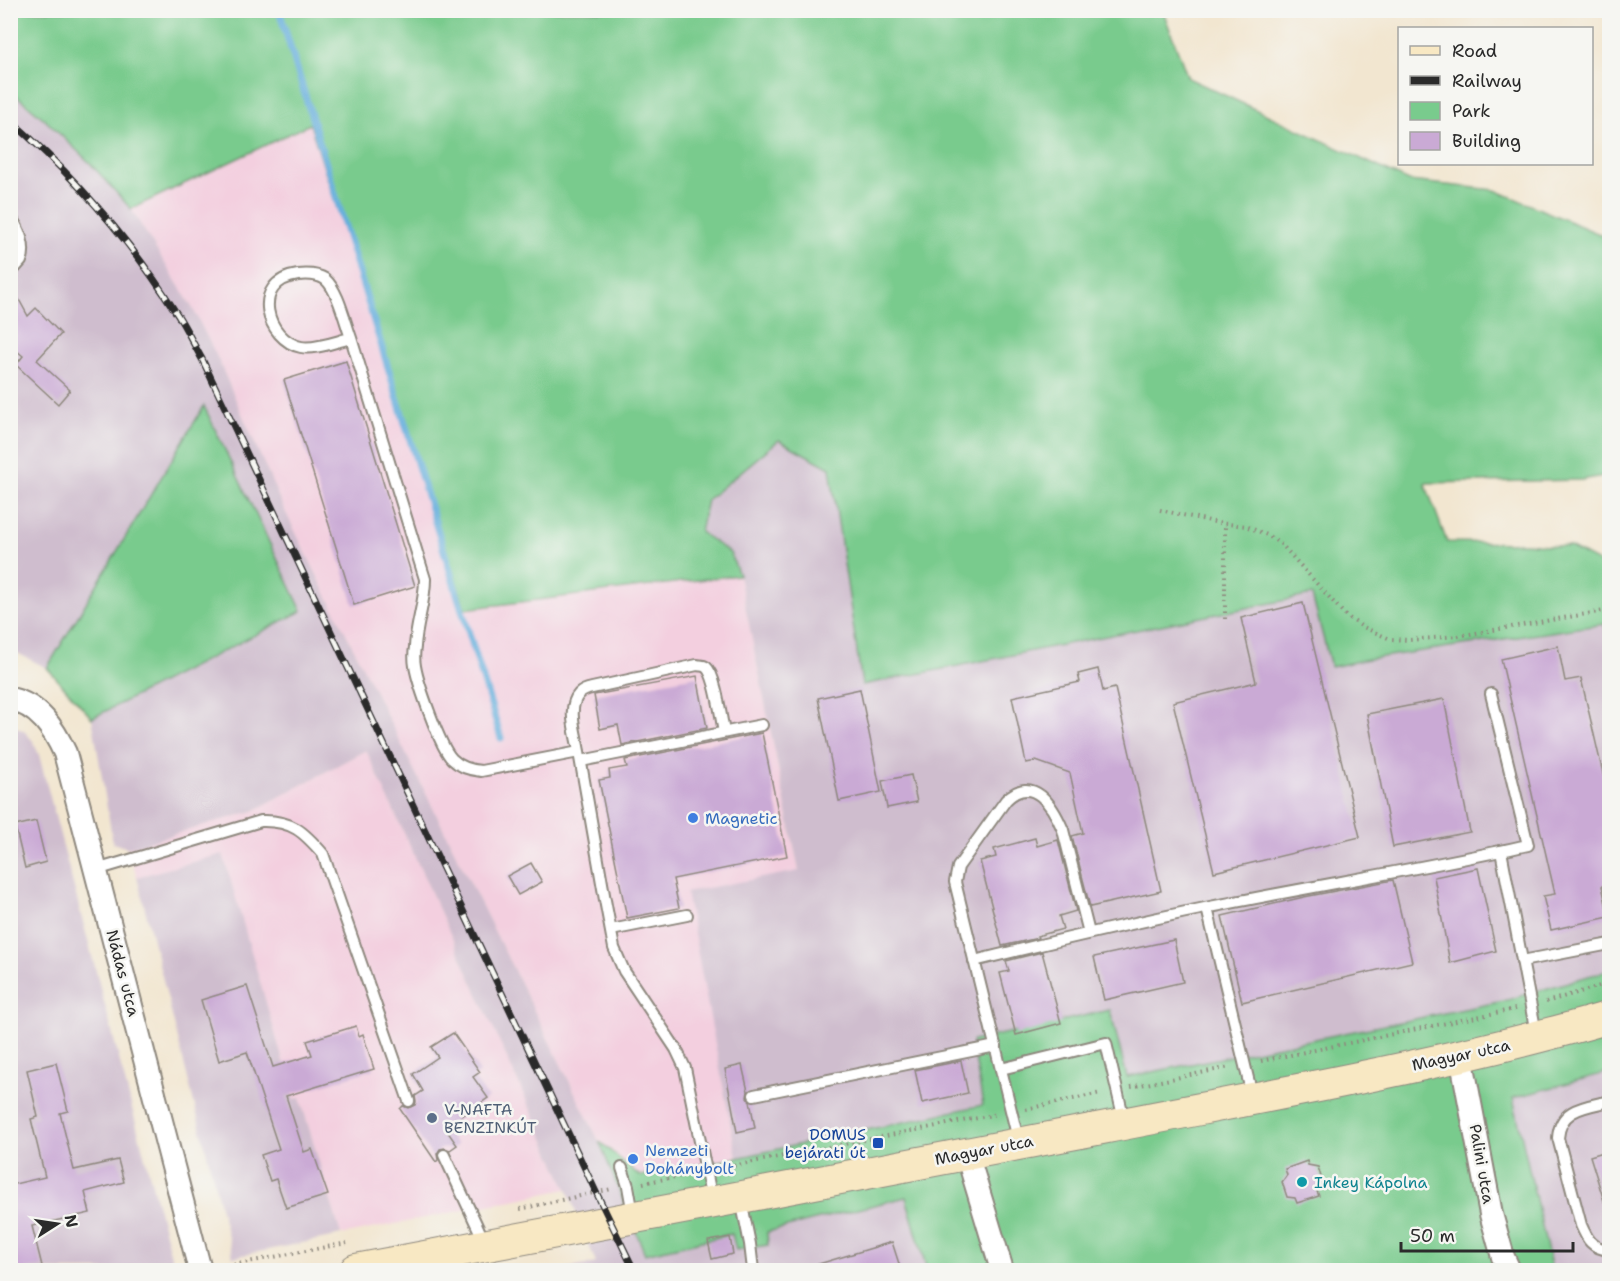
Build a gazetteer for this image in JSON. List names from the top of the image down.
{
  "streets": {
    "main road": ["Magyar utca"],
    "street": ["Nádas utca", "Palini utca"]
  },
  "crossings": [
    ["Magyar utca", "Palini utca"]
  ],
  "places": {
    "other": [
      "Magnetic",
      "V-NAFTA BENZINKÚT",
      "Nemzeti Dohánybolt",
      "Inkey Kápolna"
    ],
    "transit": ["DOMUS bejárati út"]
  },
  "legend": [
    "Road",
    "Railway",
    "Park",
    "Building"
  ],
  "scale_bar": "50 m",
  "north": "right"
}
